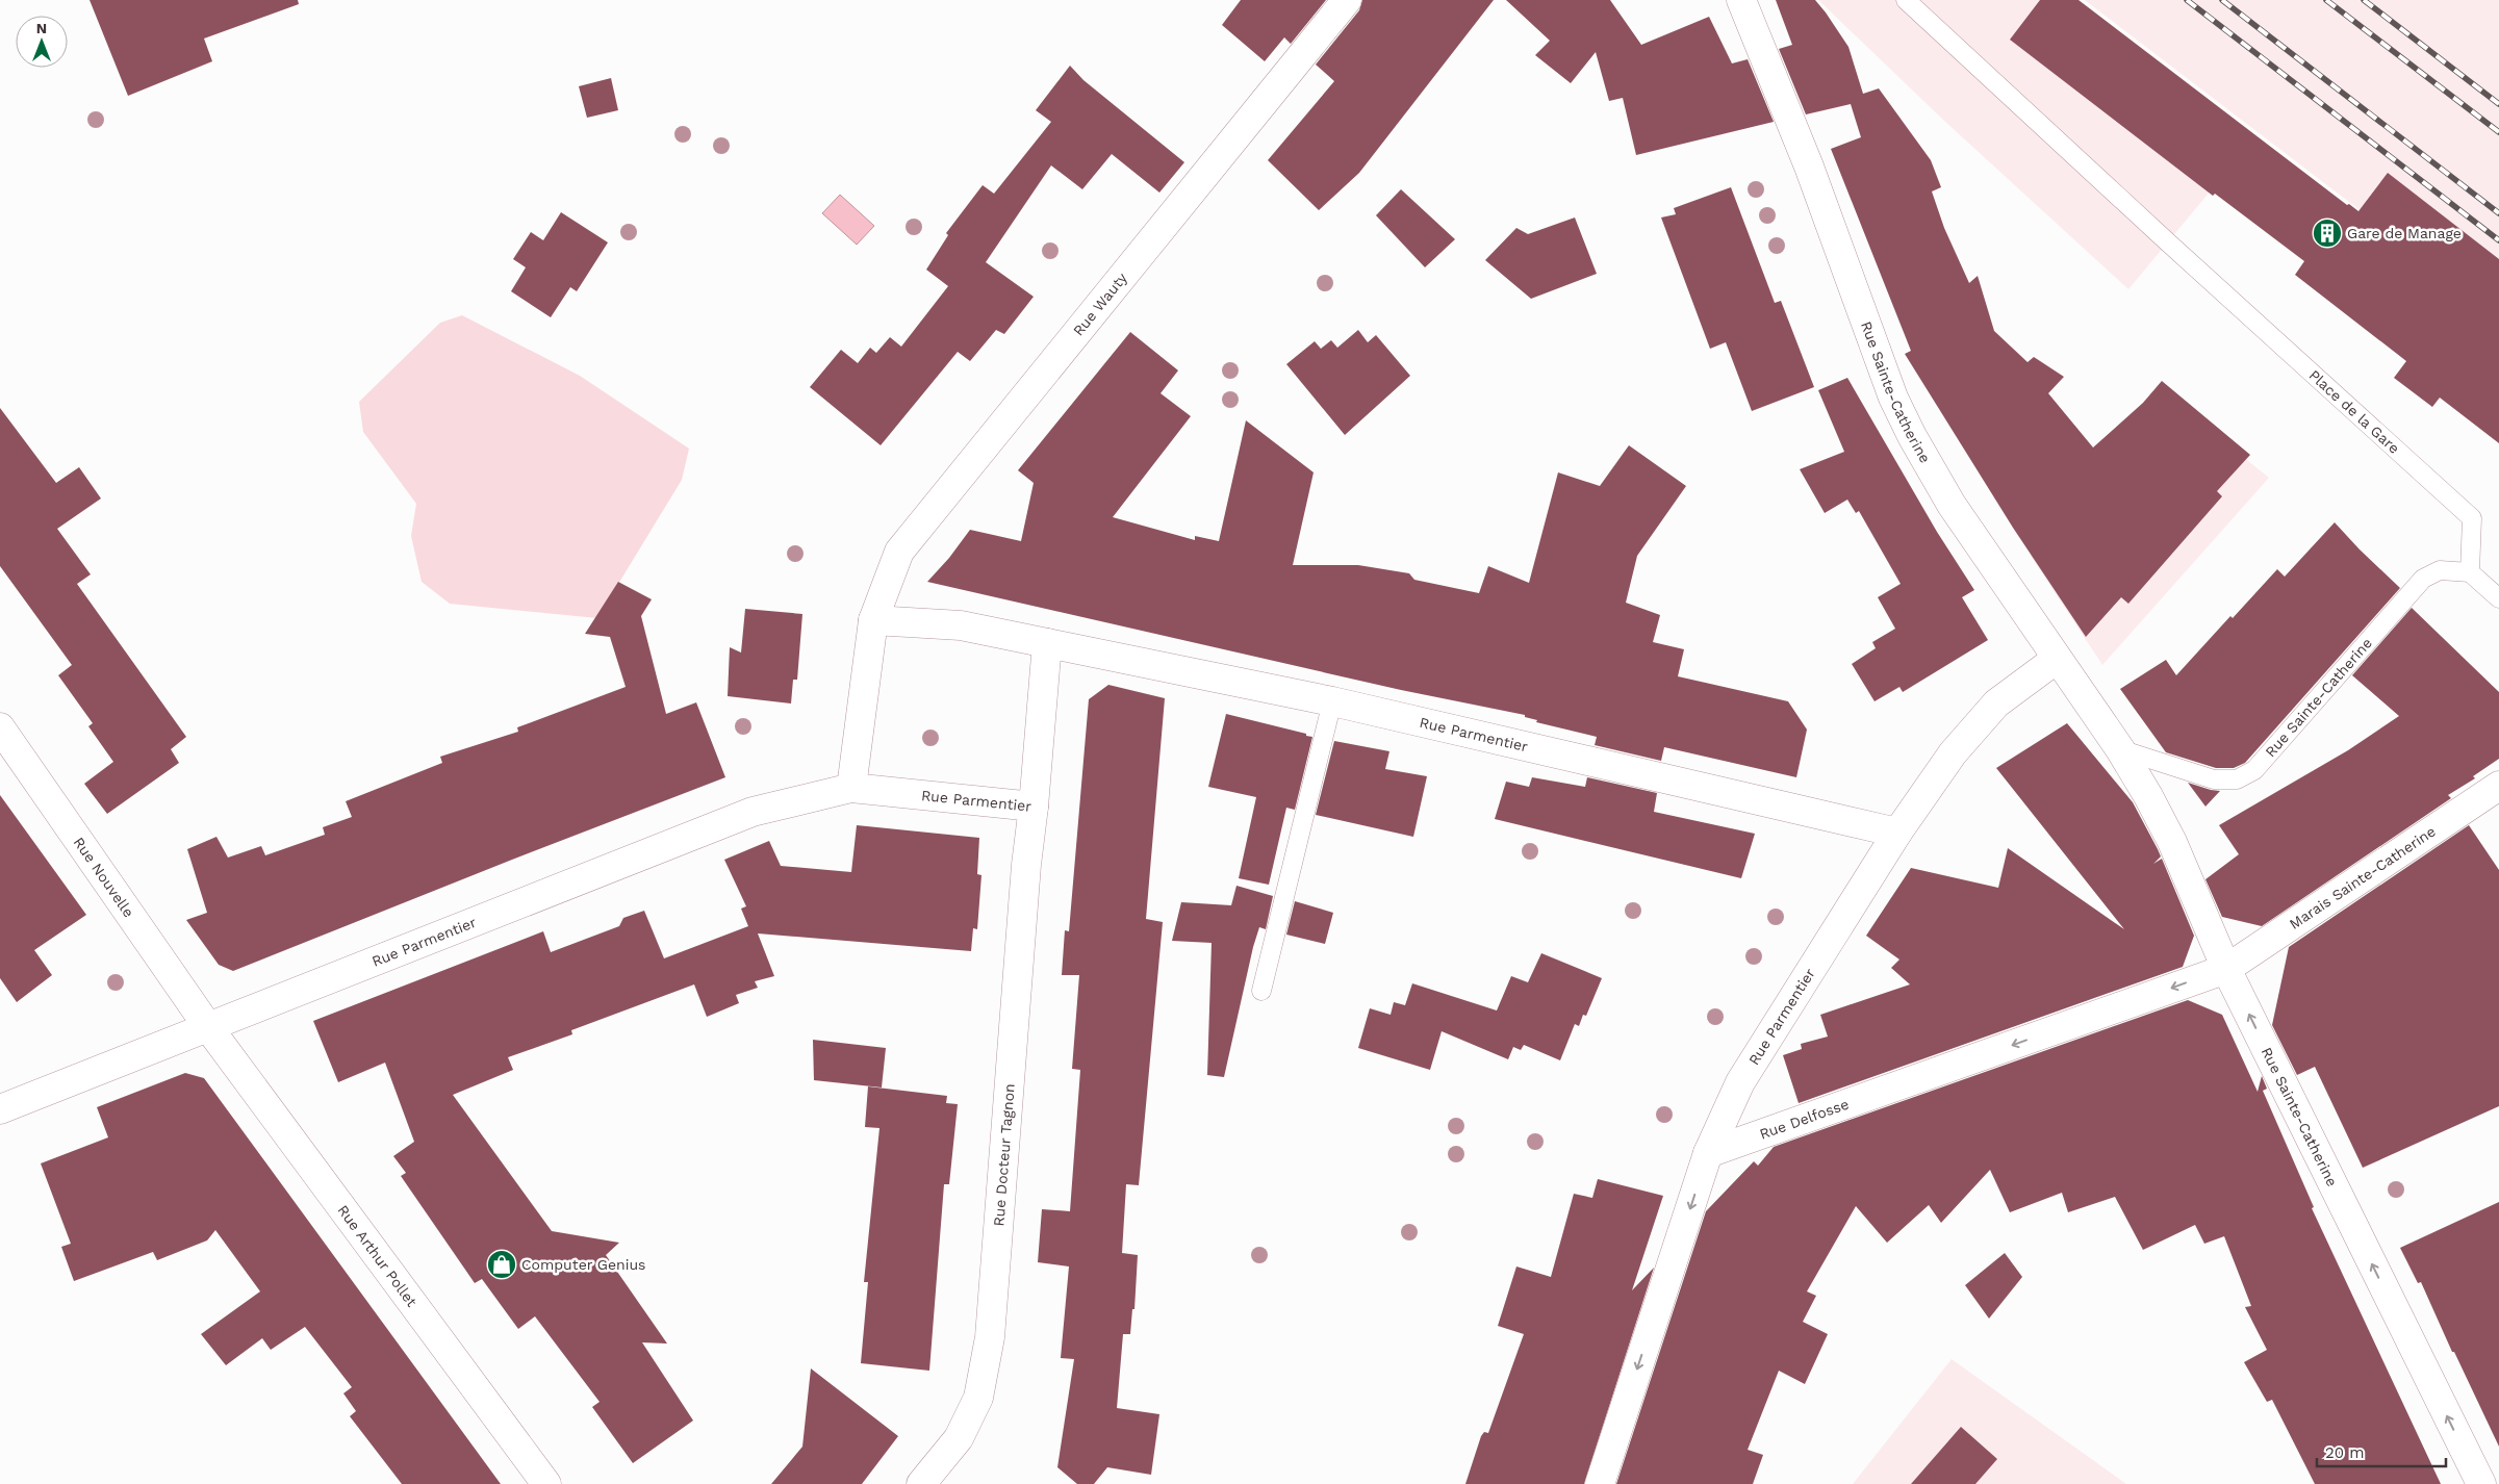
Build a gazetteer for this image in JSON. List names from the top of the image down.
{
  "streets": {
    "street": [
      "Rue Wauty",
      "Rue Sainte-Catherine",
      "Rue Parmentier",
      "Rue Nouvelle",
      "Marais Sainte-Catherine",
      "Rue Delfosse",
      "Rue Docteur Tagnon",
      "Rue Arthur Pollet"
    ],
    "lane": ["Place de la Gare"]
  },
  "crossings": [
    ["Rue Wauty", "Rue Parmentier"],
    ["Rue Sainte-Catherine", "Place de la Gare"],
    ["Rue Sainte-Catherine", "Rue Parmentier"],
    ["Rue Sainte-Catherine", "Marais Sainte-Catherine"],
    ["Rue Sainte-Catherine", "Rue Delfosse"],
    ["Rue Parmentier", "Rue Nouvelle"],
    ["Rue Parmentier", "Rue Delfosse"],
    ["Rue Parmentier", "Rue Docteur Tagnon"],
    ["Rue Parmentier", "Rue Arthur Pollet"],
    ["Rue Nouvelle", "Rue Arthur Pollet"],
    ["Marais Sainte-Catherine", "Rue Delfosse"]
  ],
  "one_way": ["Rue Delfosse"],
  "places": {
    "building": ["Gare de Manage"],
    "shop": ["Computer Genius"]
  },
  "scale_bar": "20 m",
  "north": "top"
}
